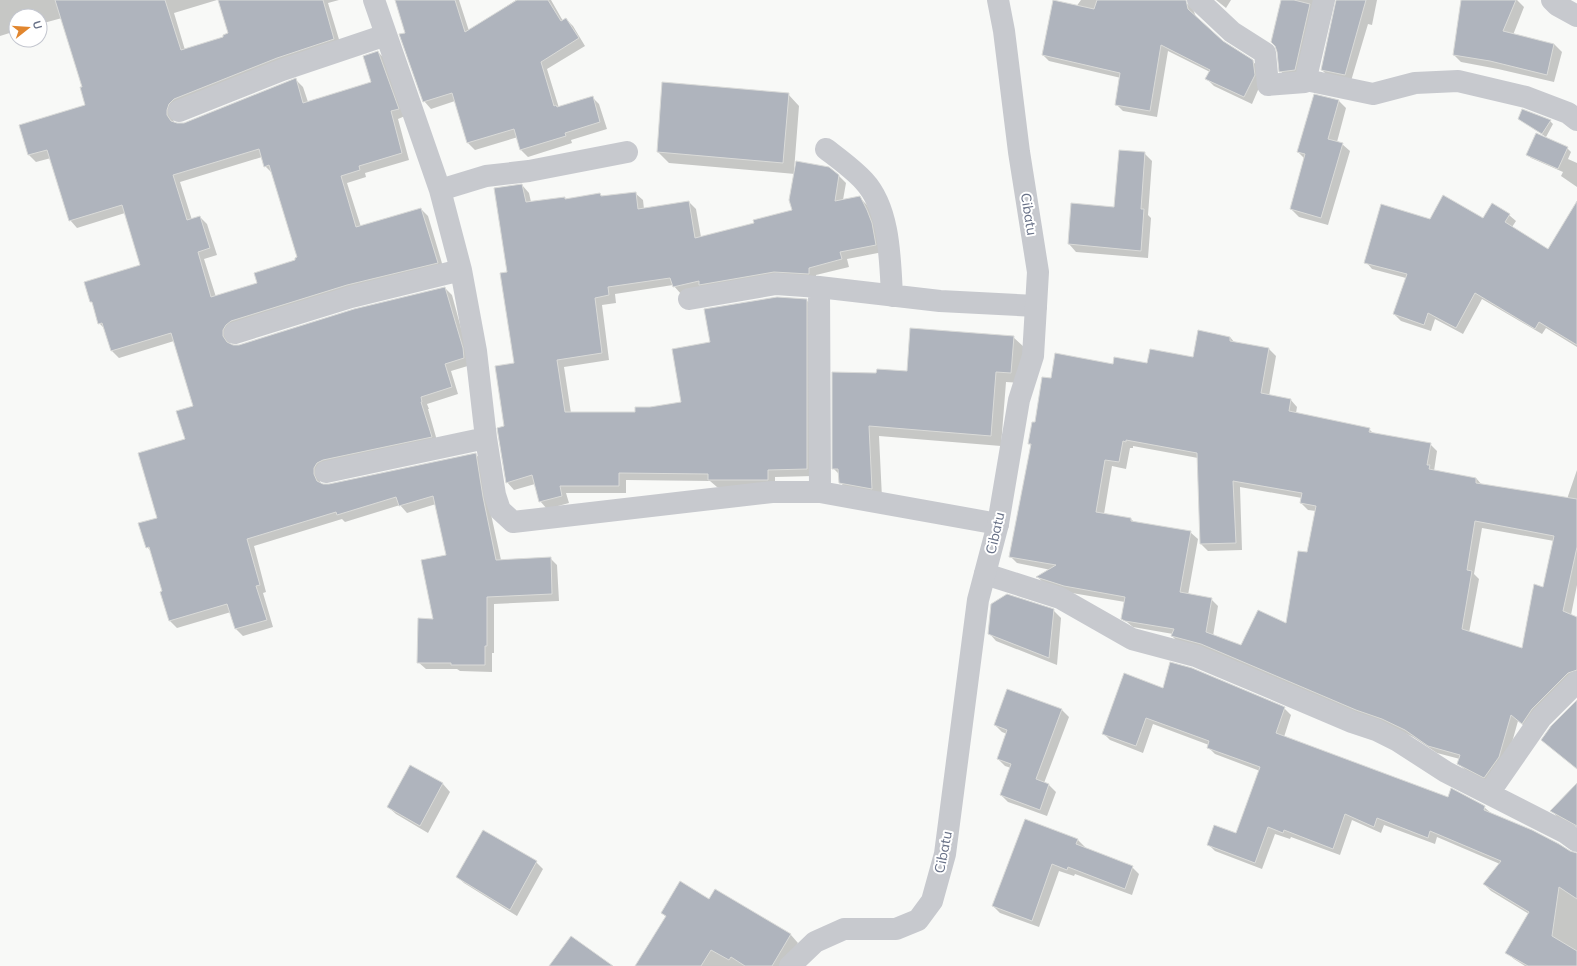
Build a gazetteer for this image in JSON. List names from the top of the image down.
{
  "streets": {
    "street": ["Cibatu"]
  },
  "north": "right"
}
